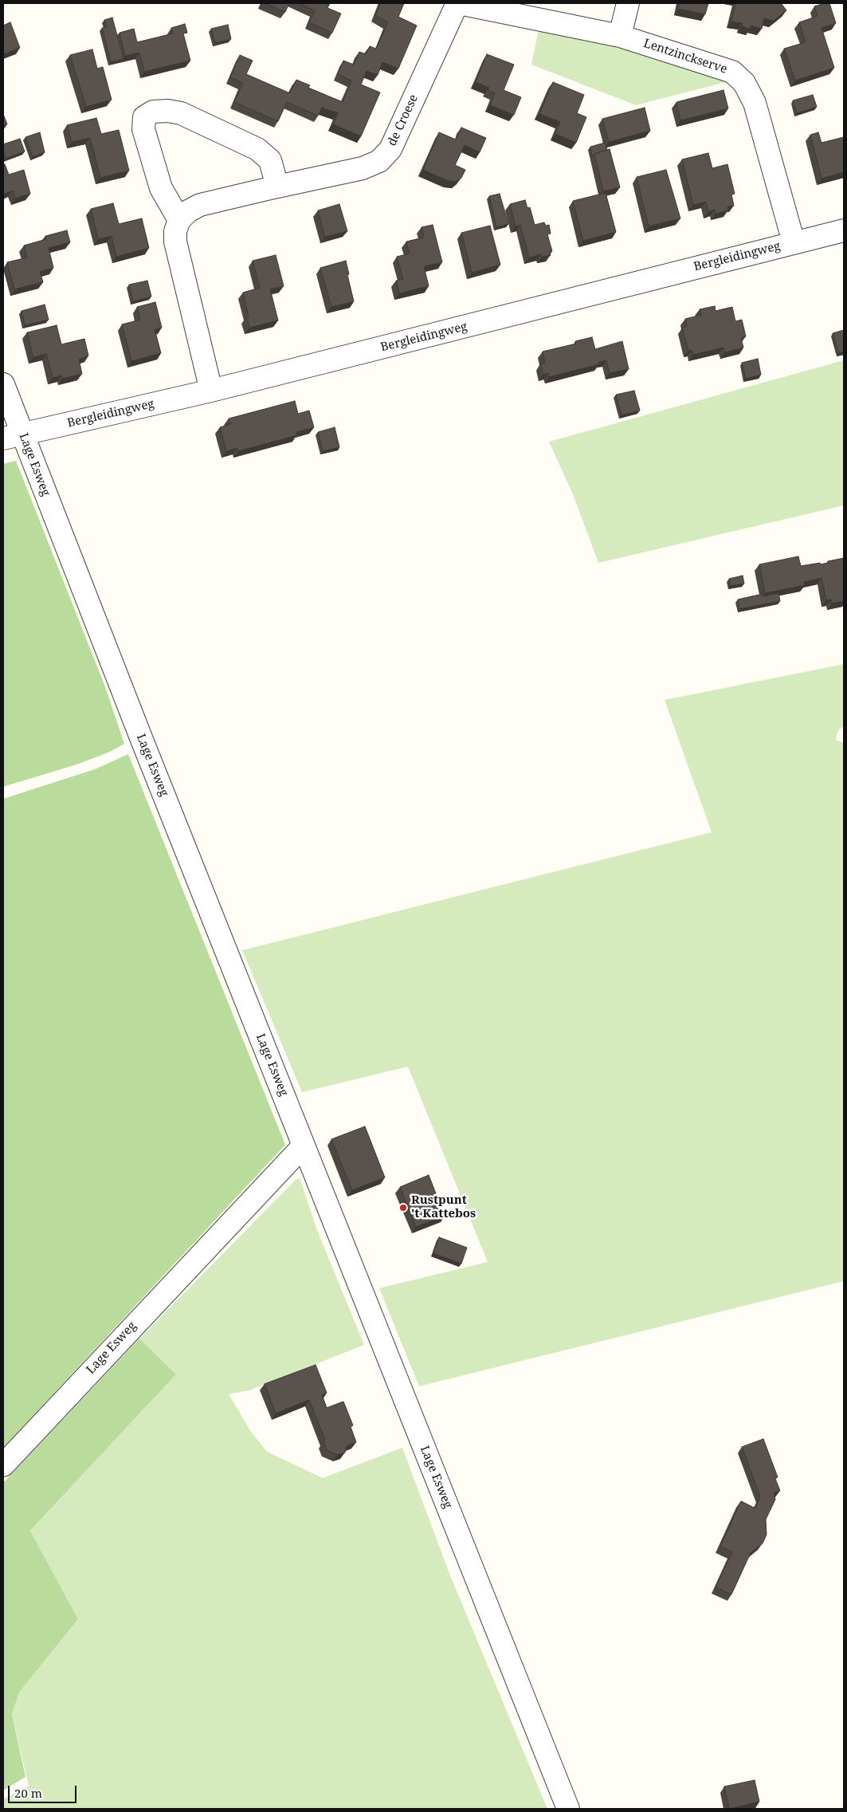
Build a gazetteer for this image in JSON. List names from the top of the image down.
{
  "streets": {
    "street": [
      "Lentzinckserve",
      "de Croese",
      "Bergleidingweg",
      "Lage Esweg"
    ]
  },
  "crossings": [
    ["Lentzinckserve", "de Croese"],
    ["Lentzinckserve", "Bergleidingweg"],
    ["Bergleidingweg", "Lage Esweg"]
  ],
  "places": ["Rustpunt 't Kattebos"],
  "scale_bar": "20 m"
}
